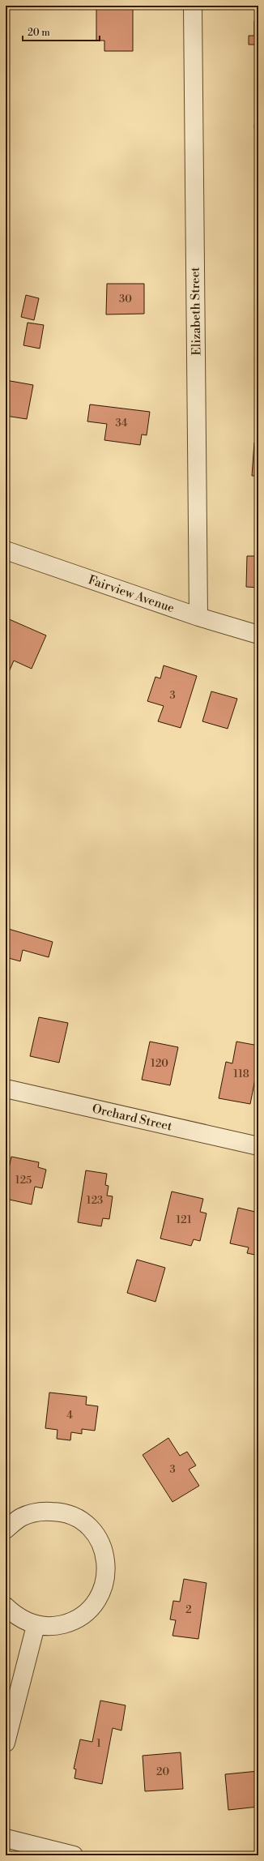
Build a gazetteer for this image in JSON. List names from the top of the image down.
{
  "streets": {
    "street": ["Elizabeth Street", "Fairview Avenue", "Orchard Street"]
  },
  "crossings": [
    ["Elizabeth Street", "Fairview Avenue"]
  ],
  "house_numbers": [
    "30",
    "34",
    "3",
    "120",
    "118",
    "125",
    "123",
    "121",
    "4",
    "3",
    "2",
    "1",
    "20"
  ],
  "scale_bar": "20 m"
}
